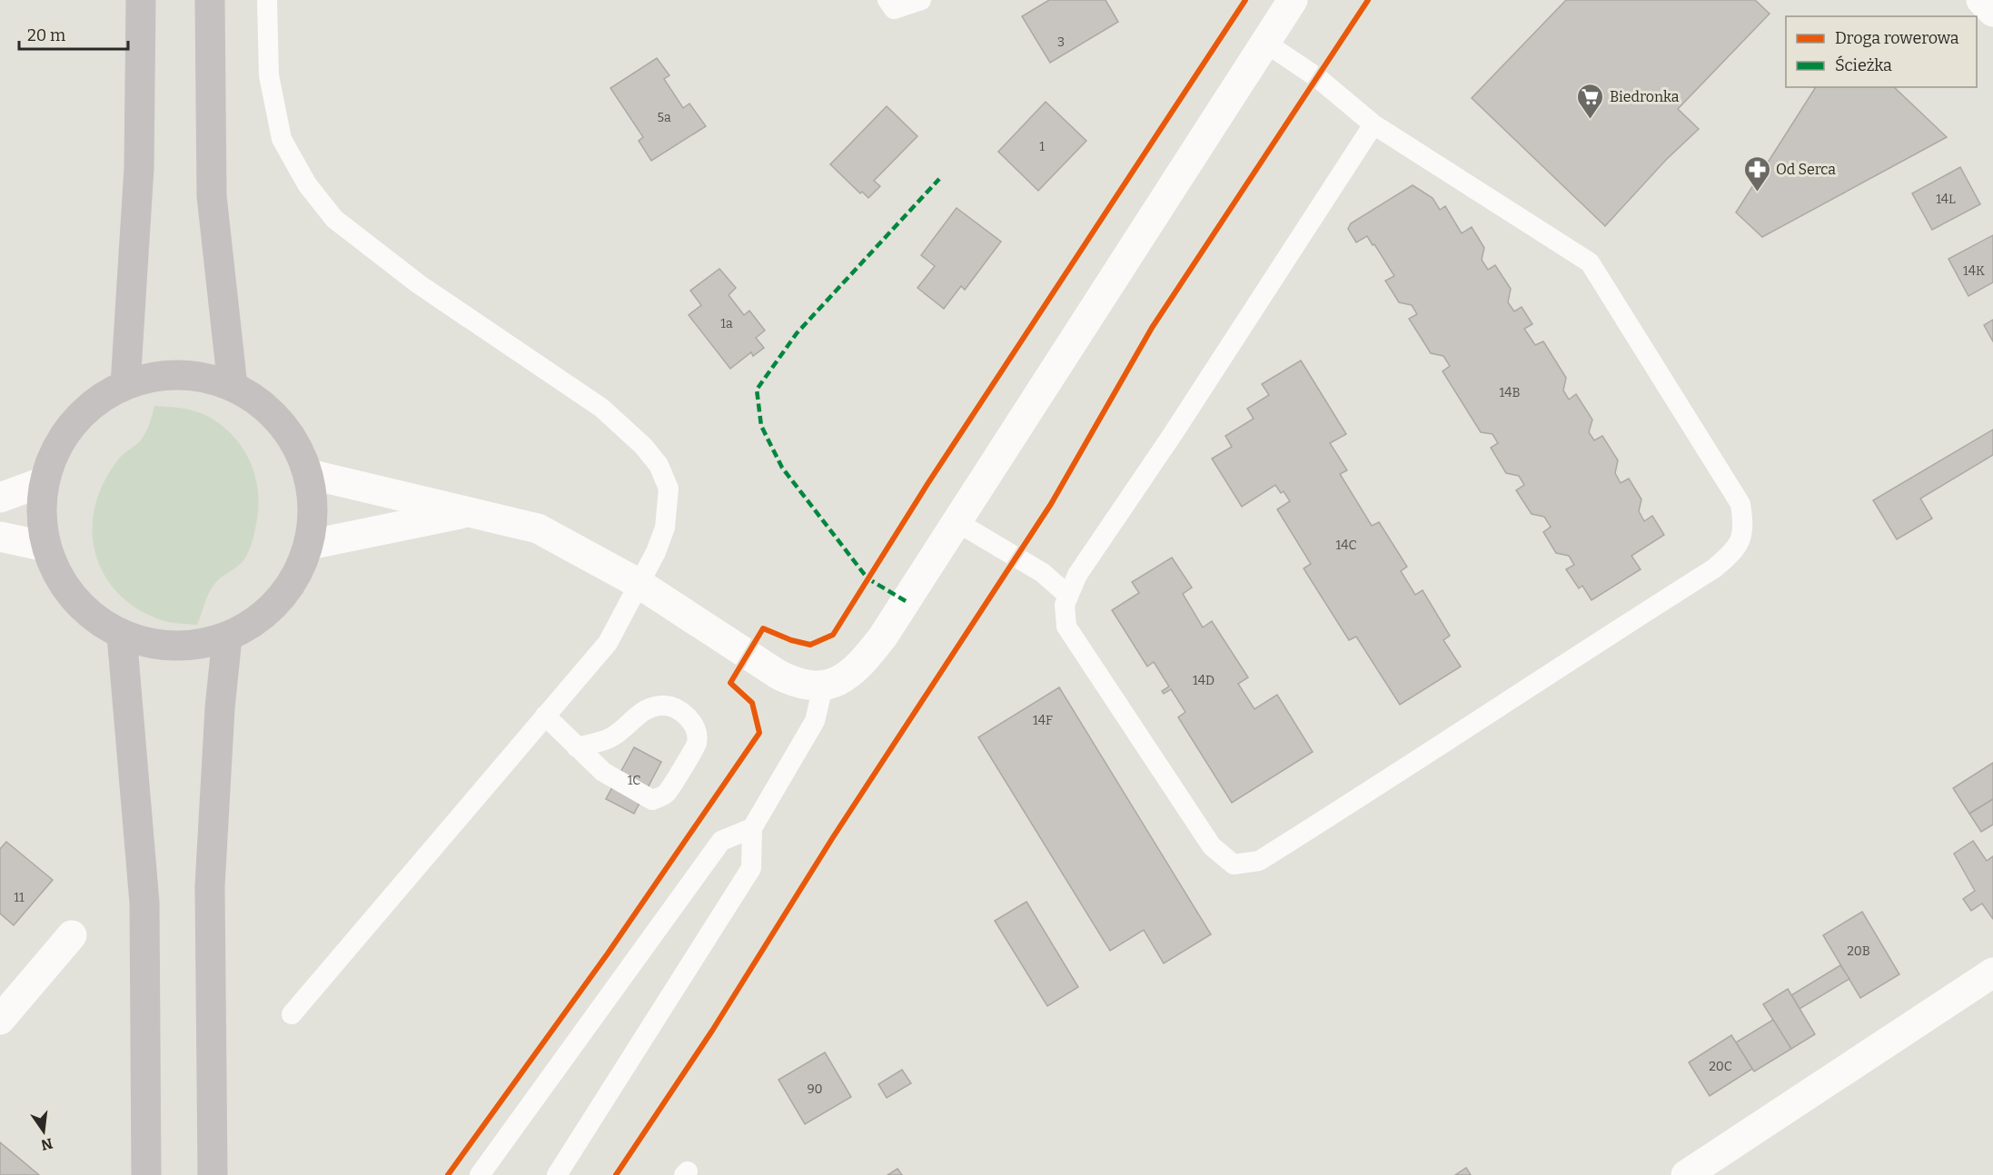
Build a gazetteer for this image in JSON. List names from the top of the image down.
{
  "places": {
    "supermarket": ["Biedronka"],
    "pharmacy": ["Od Serca"]
  },
  "house_numbers": [
    "3",
    "5a",
    "1",
    "14L",
    "14K",
    "1a",
    "14B",
    "14C",
    "14D",
    "14F",
    "1C",
    "11",
    "20B",
    "20C",
    "90"
  ],
  "legend": ["Droga rowerowa", "Ścieżka"],
  "scale_bar": "20 m",
  "north": "bottom"
}
